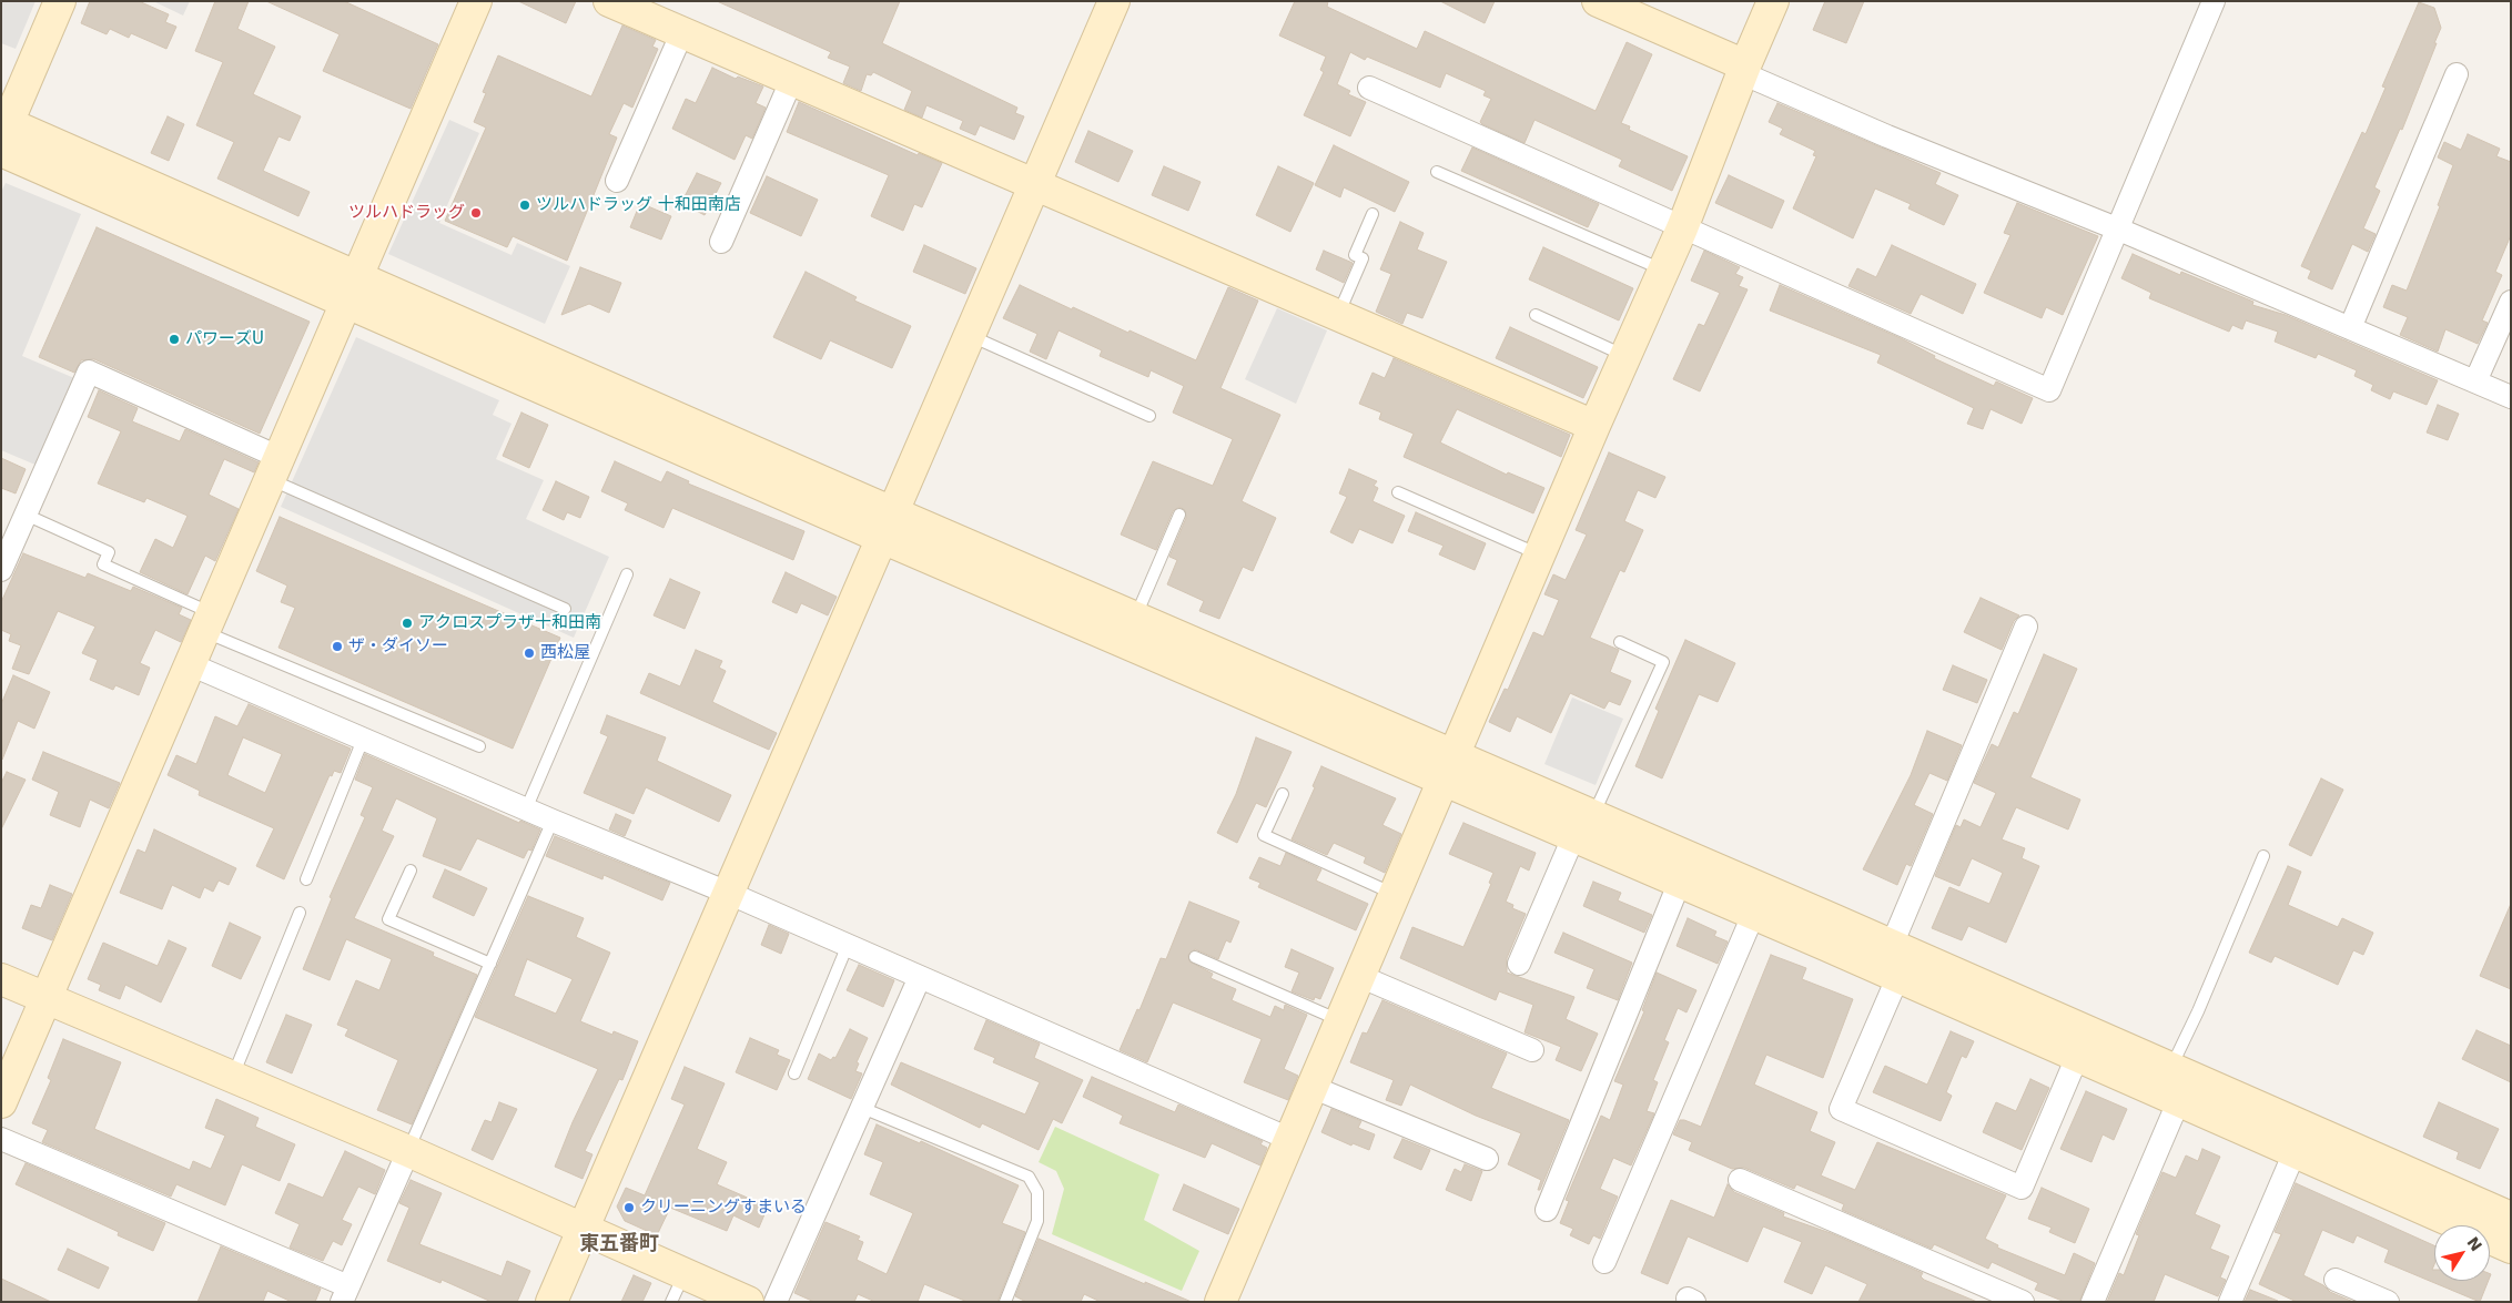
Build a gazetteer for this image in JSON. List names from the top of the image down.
{
  "districts": ["東五番町"],
  "places": [
    "ツルハドラッグ 十和田南店",
    "ツルハドラッグ",
    "パワーズU",
    "アクロスプラザ十和田南",
    "ザ・ダイソー",
    "西松屋",
    "クリーニングすまいる"
  ],
  "north": "top right"
}
